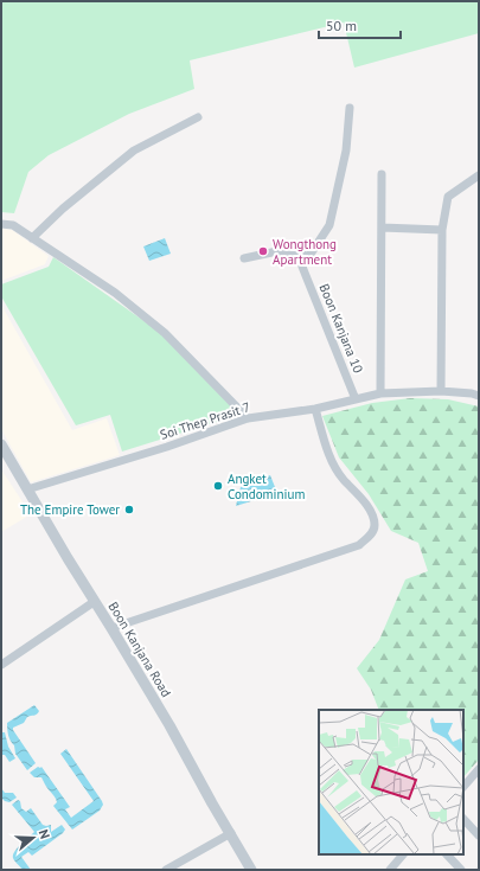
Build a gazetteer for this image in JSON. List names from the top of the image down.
{
  "streets": {
    "street": ["Boon Kanjana 10", "Soi Thep Prasit 7", "Boon Kanjana Road"]
  },
  "crossings": [
    ["Boon Kanjana 10", "Soi Thep Prasit 7"],
    ["Soi Thep Prasit 7", "Boon Kanjana Road"]
  ],
  "places": ["Wongthong Apartment", "Angket Condominium", "The Empire Tower"],
  "scale_bar": "50 m",
  "north": "right"
}
